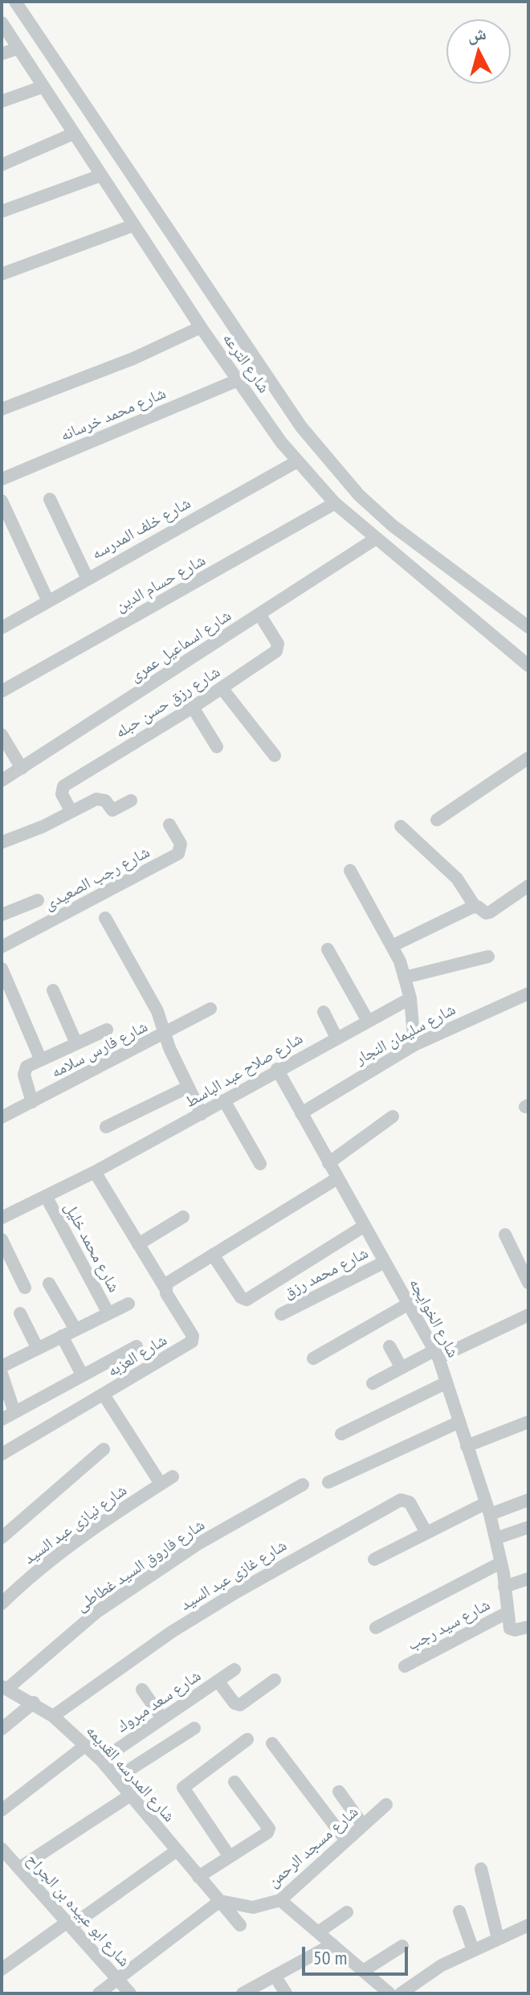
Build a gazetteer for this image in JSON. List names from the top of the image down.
{
  "streets": {
    "street": [
      "شارع الترعه",
      "شارع محمد خرسانه",
      "شارع خلف المدرسه",
      "شارع حسام الدين",
      "شارع اسماعيل عمرى",
      "شارع رزق حسن حبله",
      "شارع رجب الصعيدى",
      "شارع سليمان النجار",
      "شارع فارس سلامه",
      "شارع صلاح عبد الباسط",
      "شارع محمد خليل",
      "شارع محمد رزق",
      "شارع الخوايجه",
      "شارع العزبه",
      "شارع نيازى عبد السيد",
      "شارع فاروق السيد غطاطى",
      "شارع غازى عبد السيد",
      "شارع سيد رجب",
      "شارع سعد مبروك",
      "شارع المدرسه القديمه",
      "شارع مسجد الرحمن",
      "شارع ابو عبيده بن الجراح"
    ]
  },
  "crossings": [
    ["شارع الترعه", "شارع محمد خرسانه"],
    ["شارع الترعه", "شارع خلف المدرسه"],
    ["شارع الترعه", "شارع حسام الدين"],
    ["شارع الترعه", "شارع اسماعيل عمرى"],
    ["شارع اسماعيل عمرى", "شارع رزق حسن حبله"],
    ["شارع سليمان النجار", "شارع الخوايجه"],
    ["شارع صلاح عبد الباسط", "شارع محمد خليل"],
    ["شارع صلاح عبد الباسط", "شارع الخوايجه"],
    ["شارع محمد رزق", "شارع الخوايجه"],
    ["شارع الخوايجه", "شارع سيد رجب"],
    ["شارع فاروق السيد غطاطى", "شارع المدرسه القديمه"],
    ["شارع غازى عبد السيد", "شارع المدرسه القديمه"],
    ["شارع سعد مبروك", "شارع المدرسه القديمه"],
    ["شارع المدرسه القديمه", "شارع مسجد الرحمن"]
  ],
  "scale_bar": "50 m",
  "north": "top"
}
